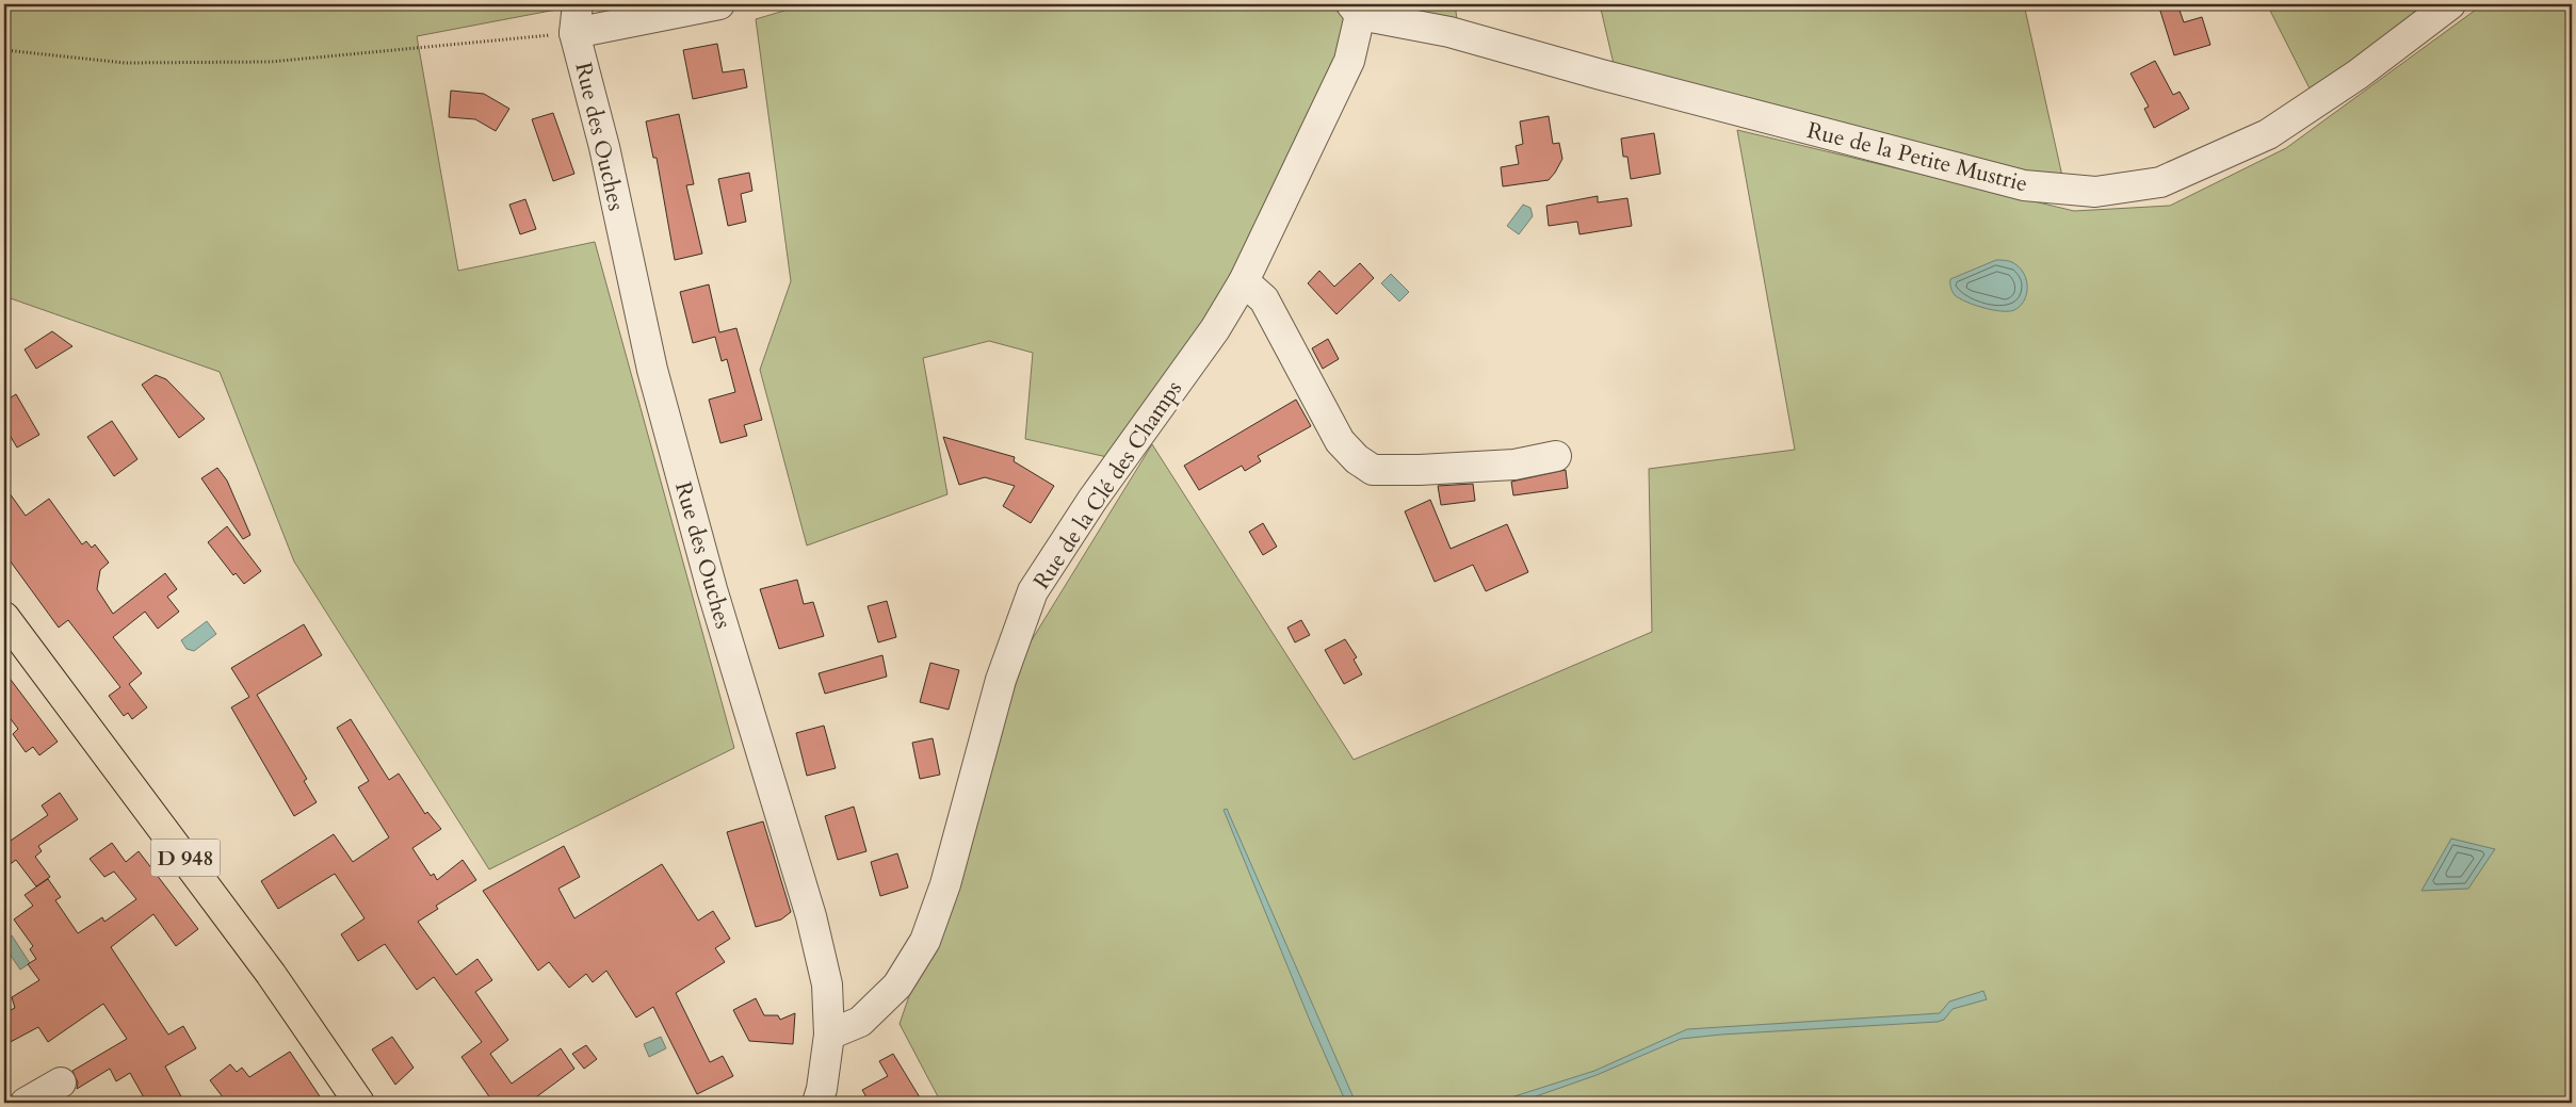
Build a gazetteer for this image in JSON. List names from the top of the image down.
{
  "streets": {
    "main road": ["D 948"],
    "street": ["Rue des Ouches", "Rue de la Petite Mustrie", "Rue de la Clé des Champs"]
  },
  "crossings": [
    ["Rue des Ouches", "Rue de la Clé des Champs"],
    ["Rue de la Petite Mustrie", "Rue de la Clé des Champs"]
  ]
}
